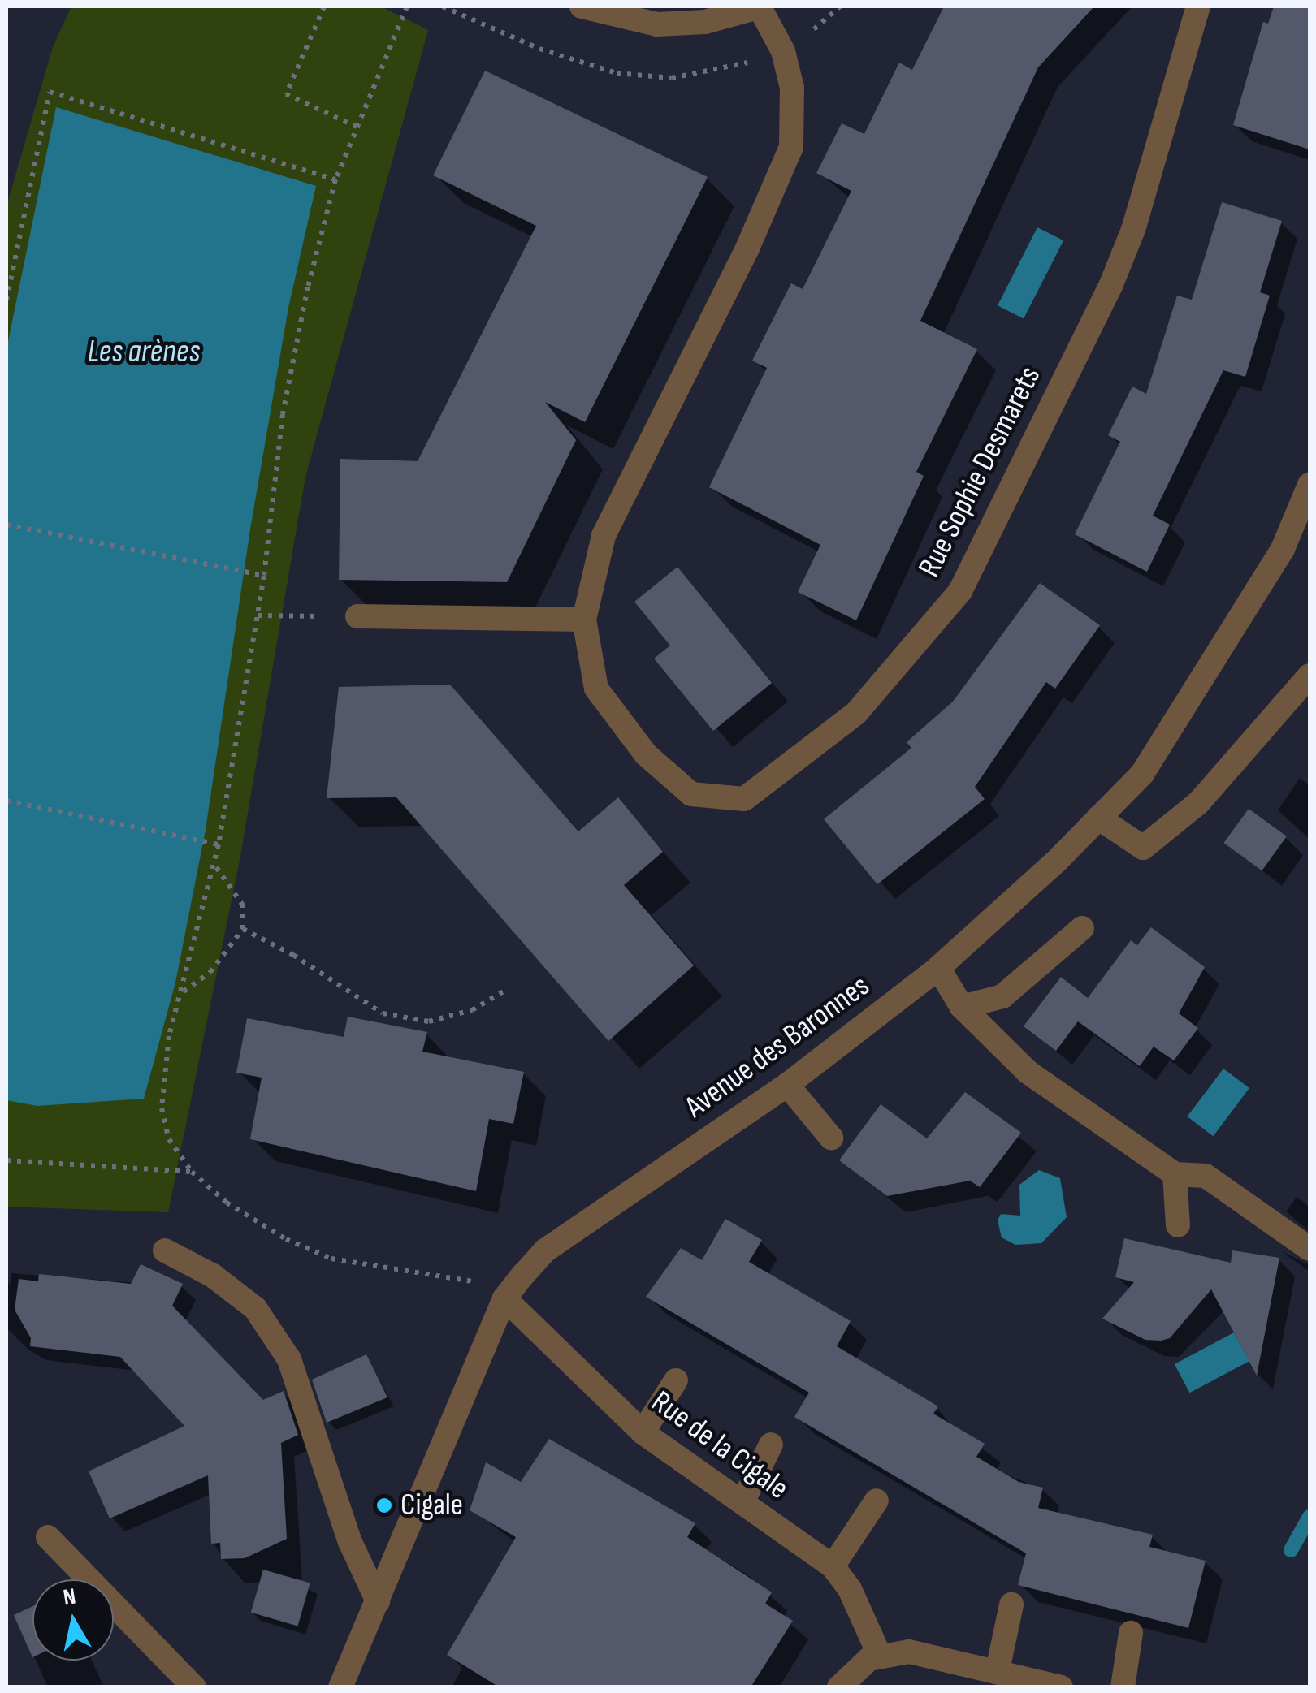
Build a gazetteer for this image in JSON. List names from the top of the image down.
{
  "streets": {
    "street": ["Rue Sophie Desmarets", "Avenue des Baronnes", "Rue de la Cigale"]
  },
  "crossings": [
    ["Avenue des Baronnes", "Rue de la Cigale"]
  ],
  "water": ["Les arènes"],
  "places": ["Cigale"],
  "north": "top"
}
